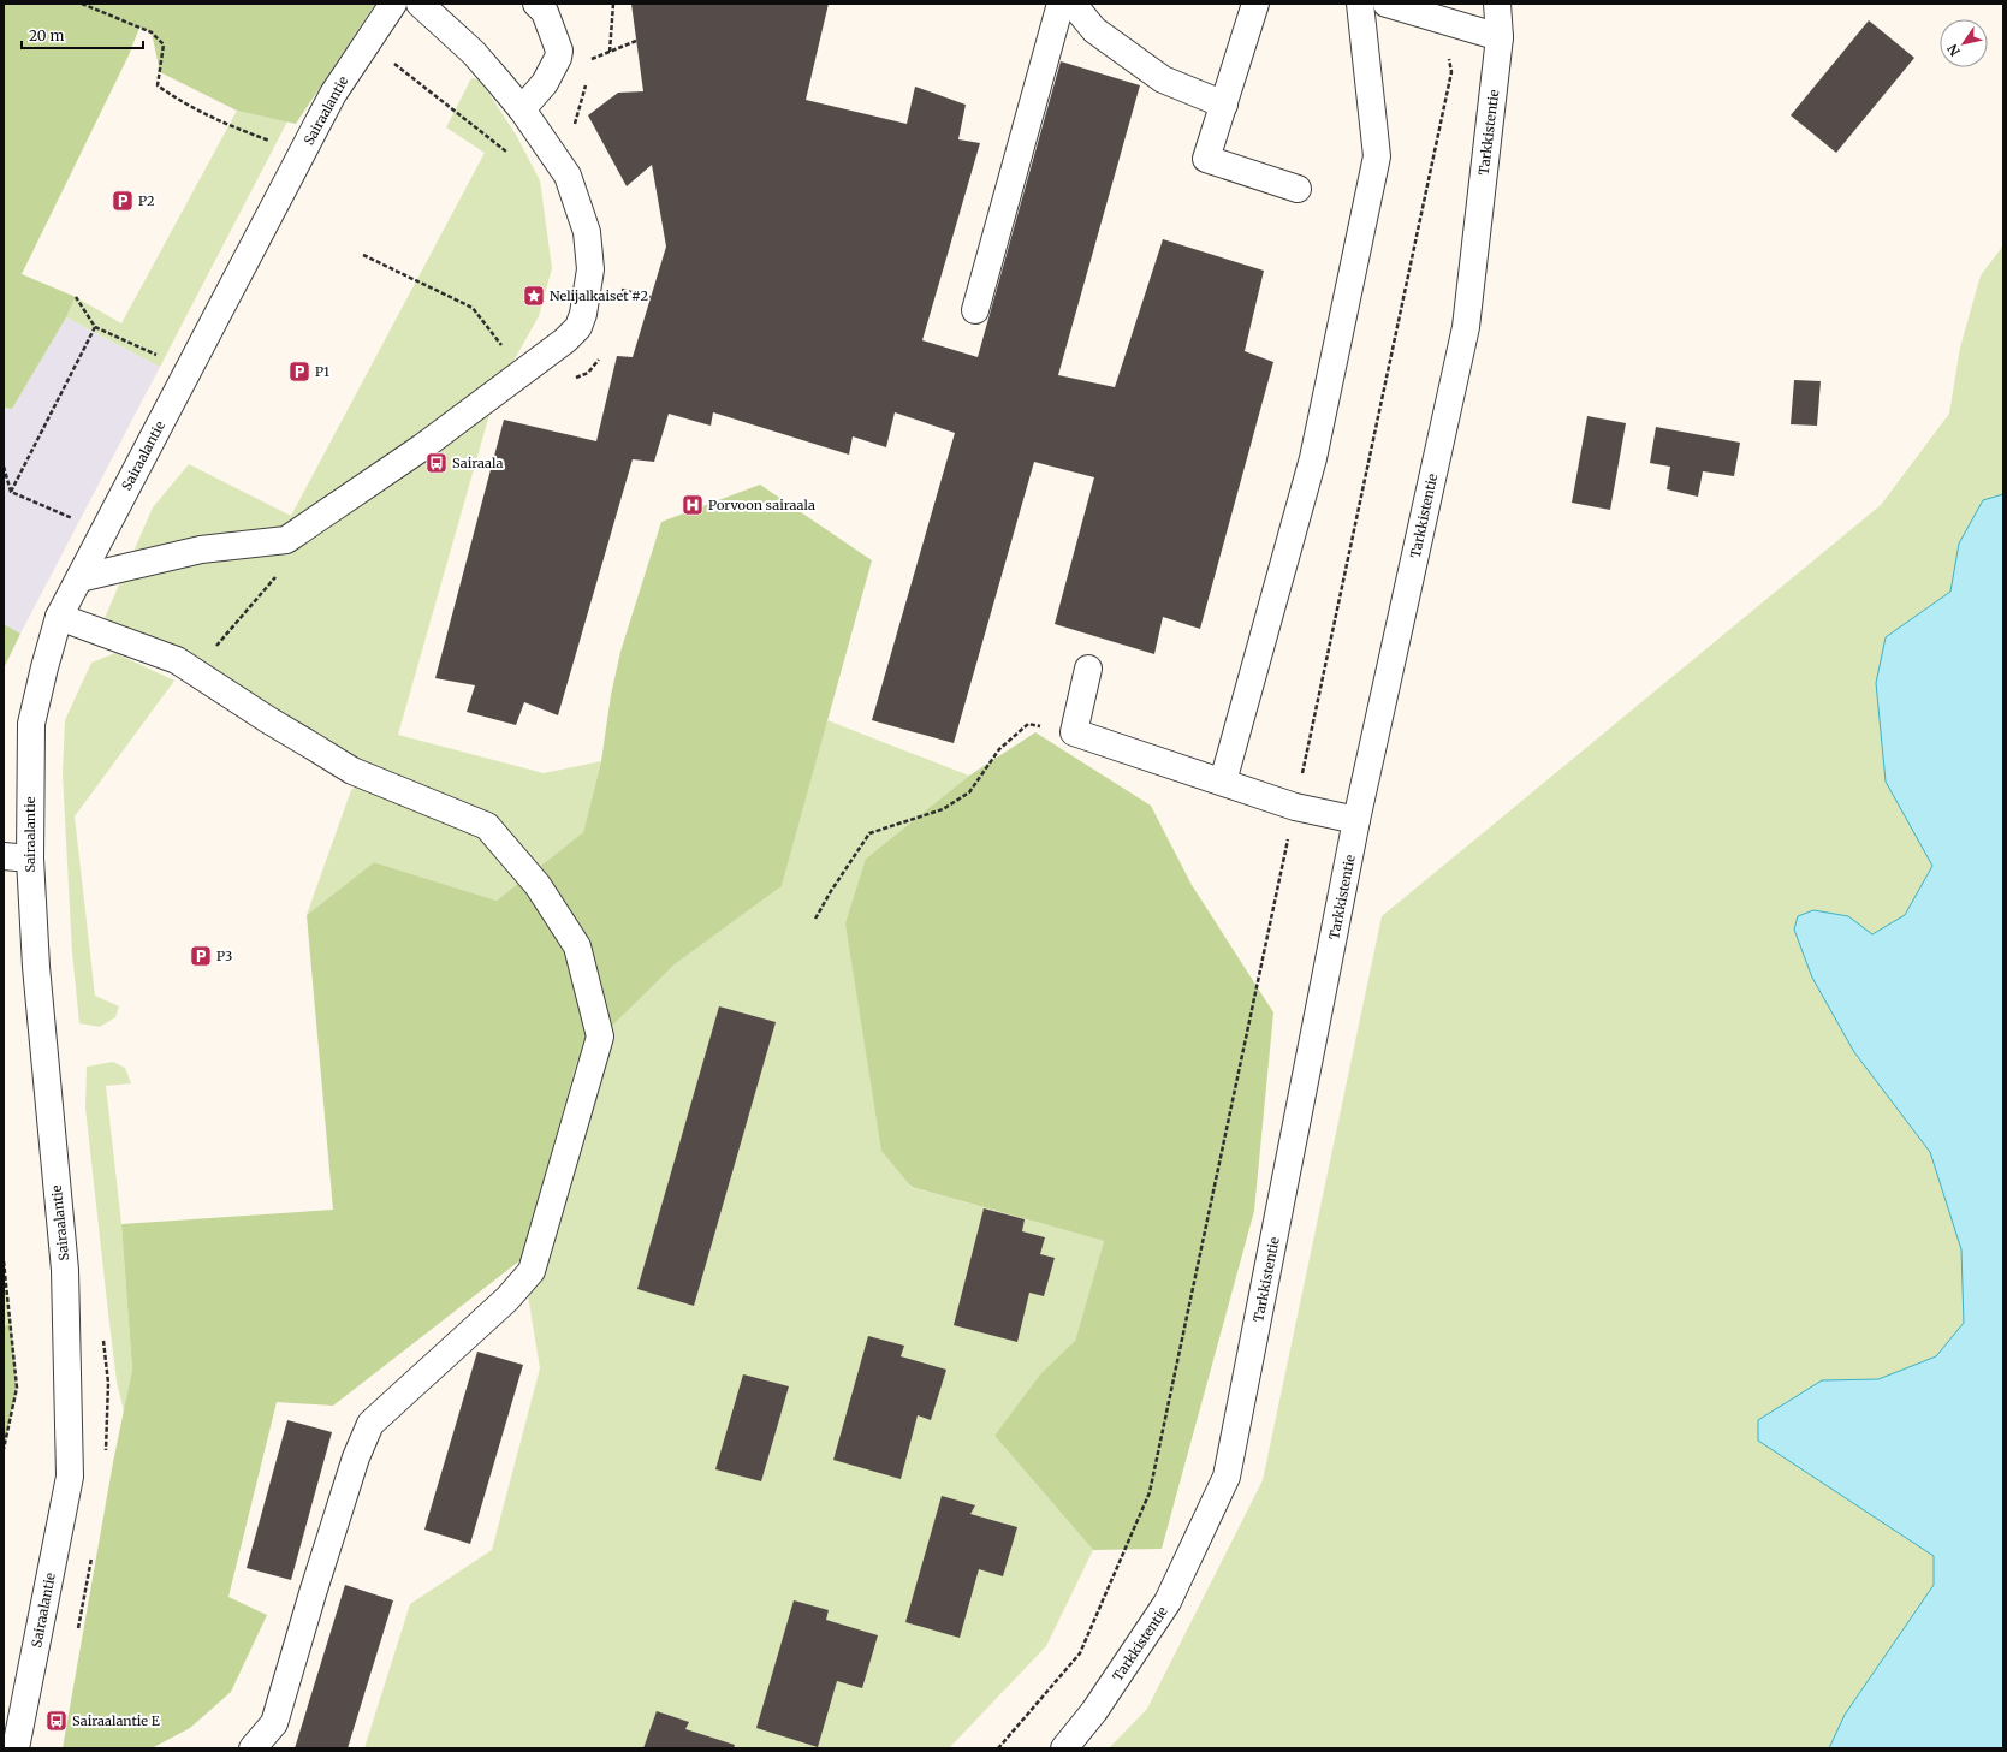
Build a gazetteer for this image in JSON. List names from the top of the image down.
{
  "streets": {
    "street": ["Sairaalantie", "Tarkkistentie"]
  },
  "places": {
    "parking": ["P2", "P1", "P3"],
    "place": ["Nelijalkaiset #2"],
    "bus stop": ["Sairaala", "Sairaalantie E"],
    "hospital": ["Porvoon sairaala"]
  },
  "scale_bar": "20 m",
  "north": "bottom left"
}
